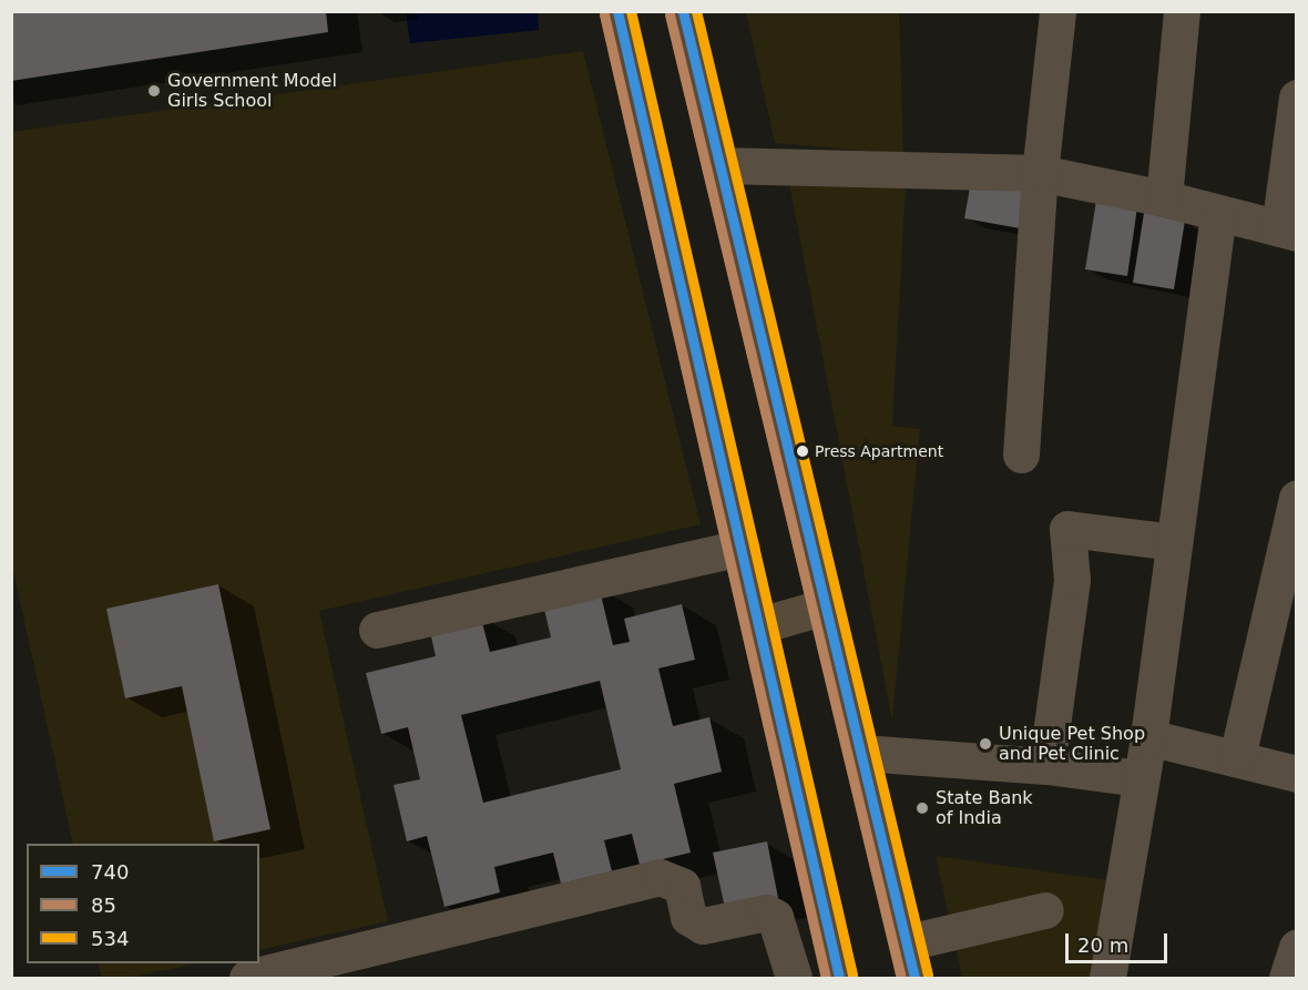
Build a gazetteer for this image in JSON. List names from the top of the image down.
{
  "places": [
    "Government Model Girls School",
    "Press Apartment",
    "Unique Pet Shop and Pet Clinic",
    "State Bank of India"
  ],
  "lines": ["transit line 740", "transit line 534", "transit line 85"],
  "legend": ["740", "85", "534"],
  "scale_bar": "20 m"
}
